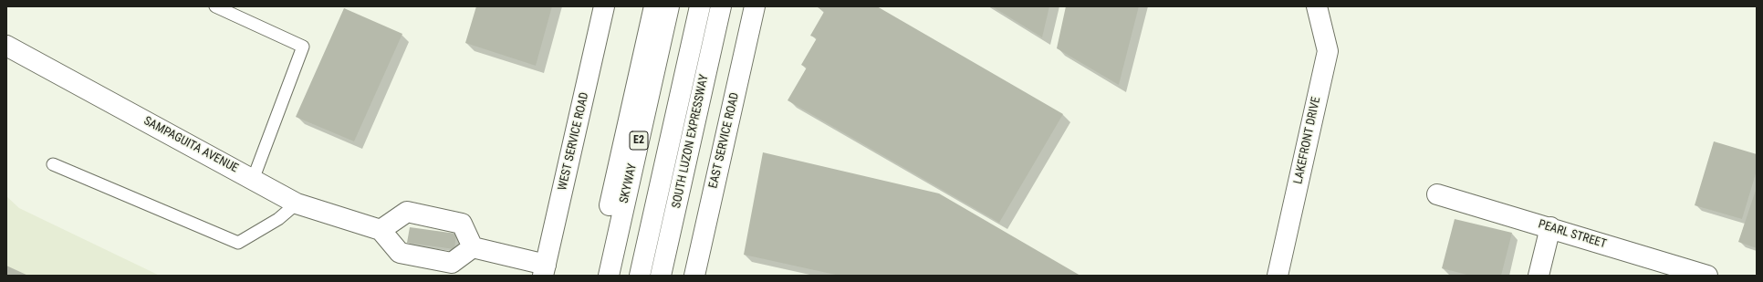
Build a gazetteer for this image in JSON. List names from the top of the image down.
{
  "streets": {
    "main road": [
      "E2",
      "EAST SERVICE ROAD",
      "LAKEFRONT DRIVE",
      "WEST SERVICE ROAD",
      "SOUTH LUZON EXPRESSWAY",
      "SAMPAGUITA AVENUE",
      "SKYWAY",
      "PEARL STREET"
    ]
  }
}
